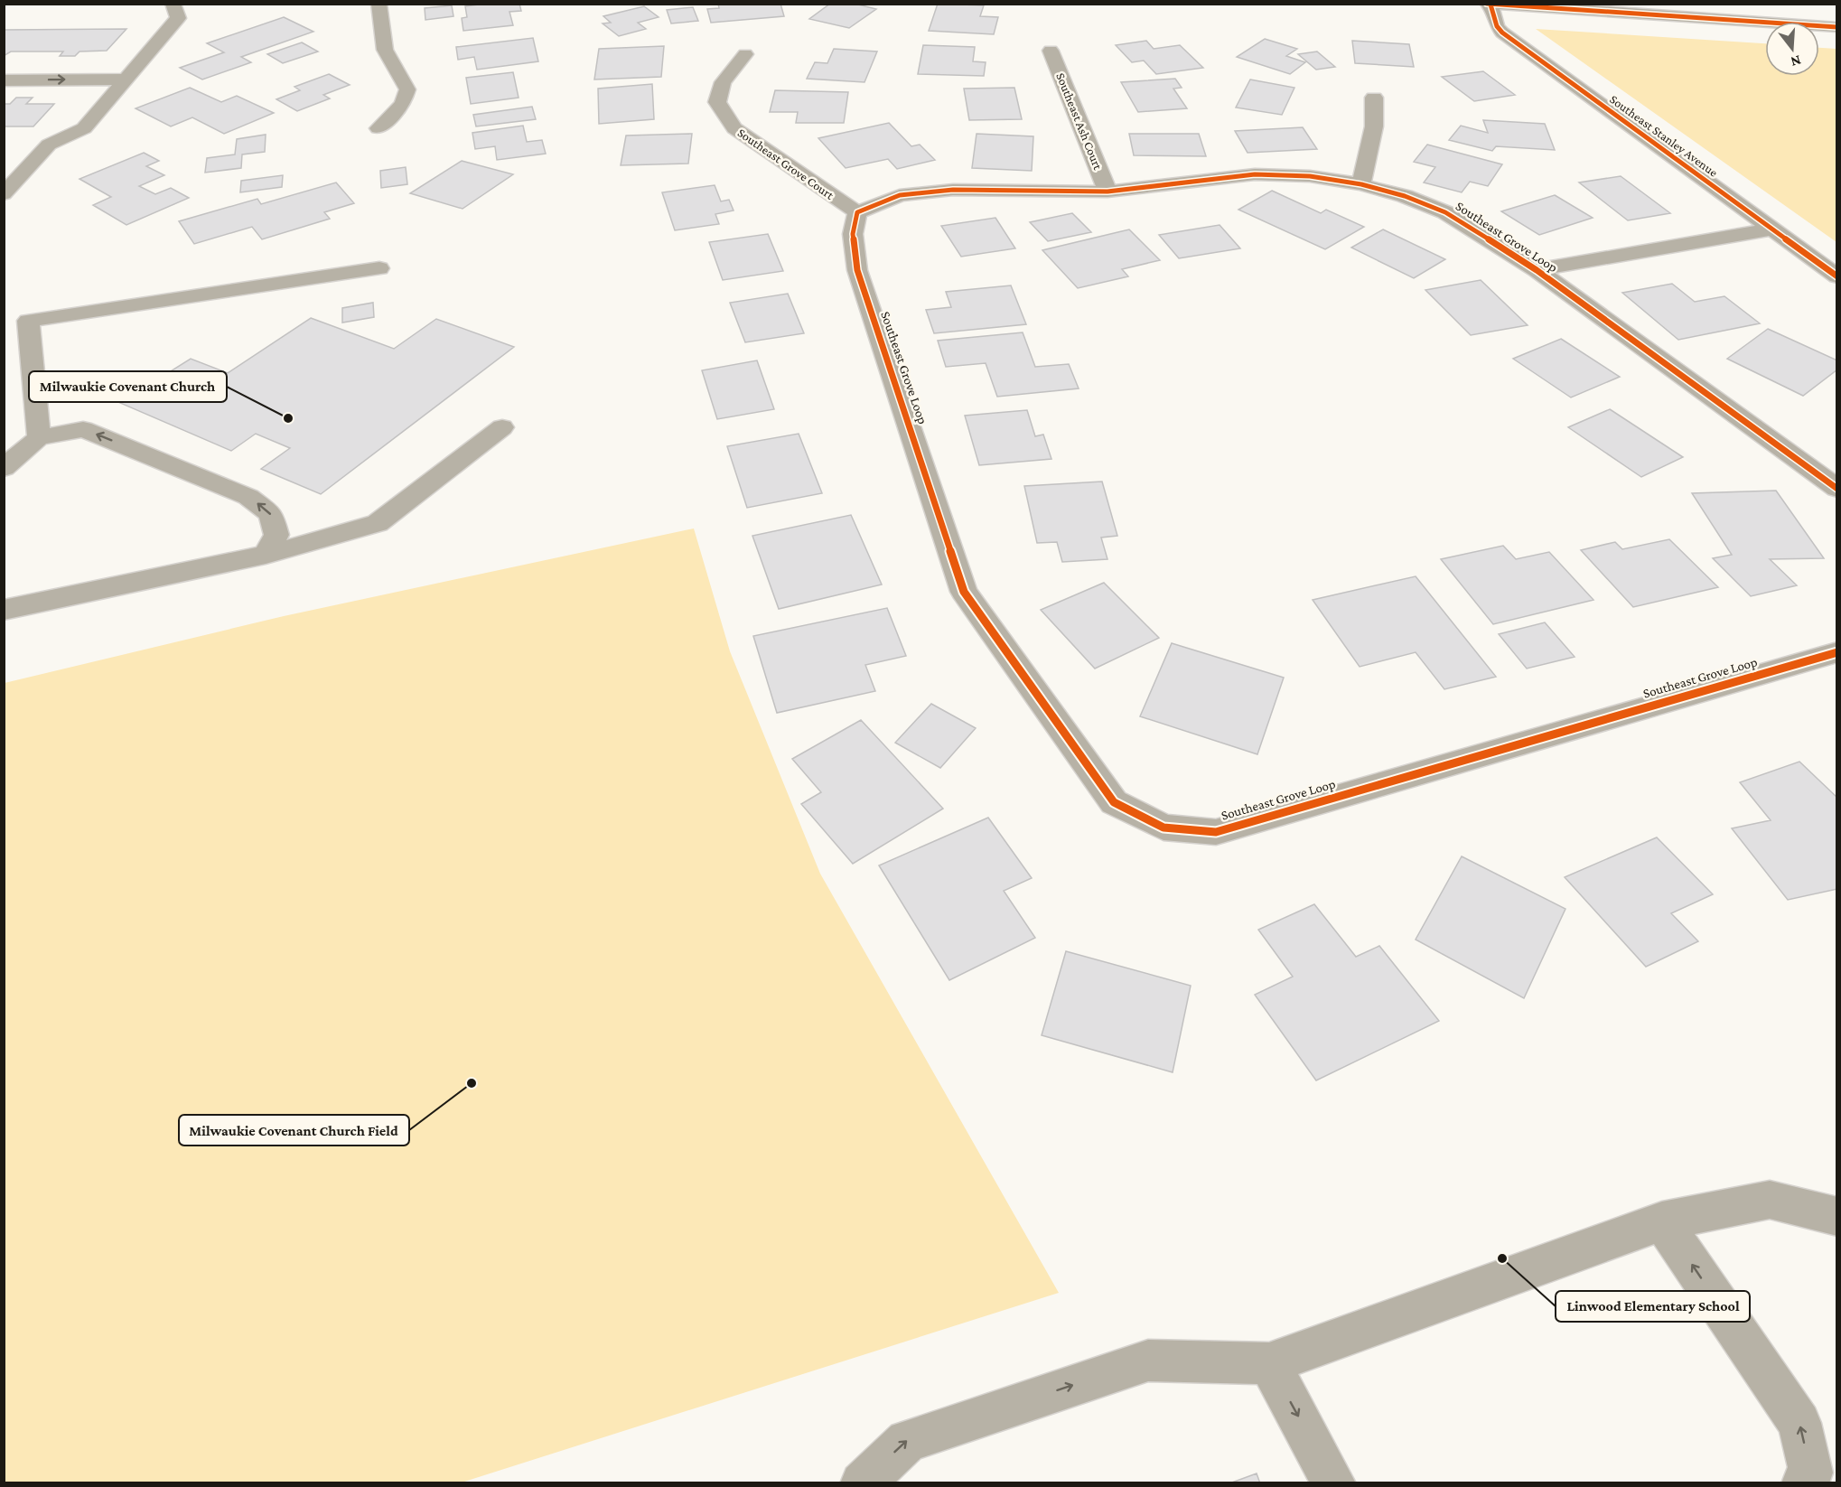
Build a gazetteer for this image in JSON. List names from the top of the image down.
{
  "streets": {
    "street": [
      "Southeast Ash Court",
      "Southeast Stanley Avenue",
      "Southeast Grove Court",
      "Southeast Grove Loop"
    ]
  },
  "crossings": [
    ["Southeast Ash Court", "Southeast Grove Loop"],
    ["Southeast Stanley Avenue", "Southeast Grove Loop"],
    ["Southeast Grove Court", "Southeast Grove Loop"]
  ],
  "places": ["Milwaukie Covenant Church", "Milwaukie Covenant Church Field", "Linwood Elementary School"],
  "north": "bottom"
}
